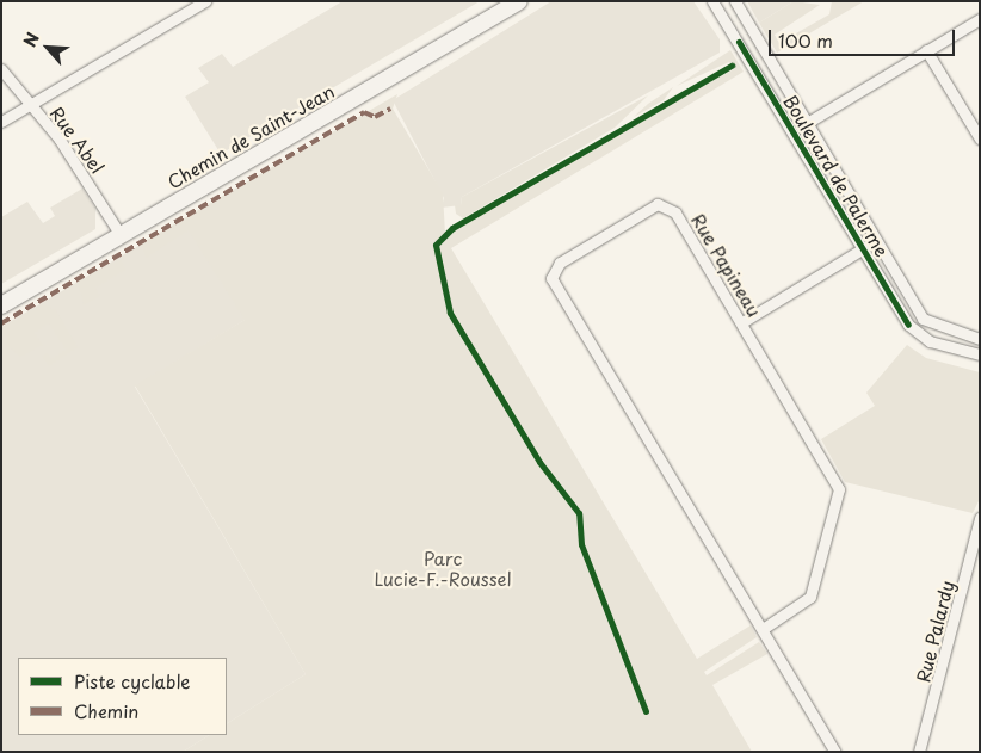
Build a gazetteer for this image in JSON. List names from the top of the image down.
{
  "streets": {
    "main road": ["Chemin de Saint-Jean"],
    "street": [
      "Rue Abel",
      "Boulevard de Palerme",
      "Rue Papineau",
      "Rue Palardy"
    ]
  },
  "crossings": [
    ["Chemin de Saint-Jean", "Rue Abel"]
  ],
  "parks": ["Parc Lucie-F.-Roussel"],
  "legend": ["Piste cyclable", "Chemin"],
  "scale_bar": "100 m",
  "north": "top left"
}
